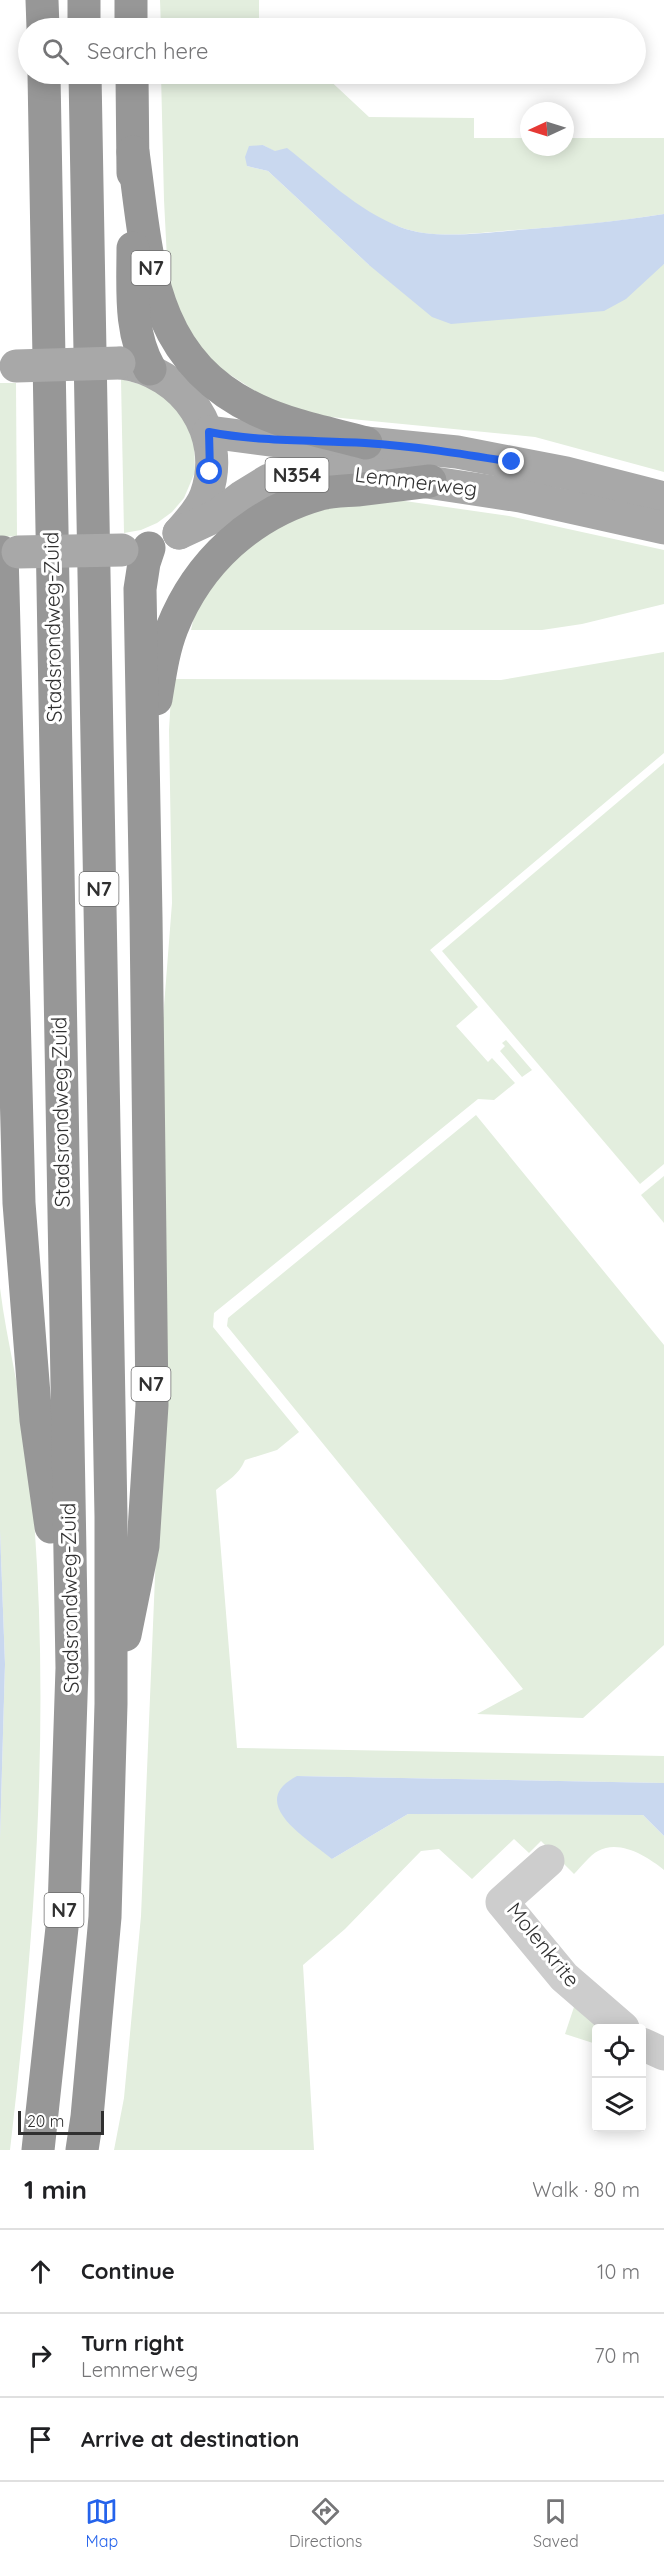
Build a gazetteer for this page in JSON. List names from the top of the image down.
{
  "streets": {
    "highway": ["N7", "Stadsrondweg-Zuid"],
    "main road": ["N354", "Lemmerweg"],
    "street": ["Molenkrite"]
  },
  "crossings": [
    ["N7", "N354"],
    ["N7", "Lemmerweg"],
    ["N7", "Stadsrondweg-Zuid"],
    ["N354", "Lemmerweg"]
  ],
  "scale_bar": "20 m",
  "north": "left",
  "page": {
    "search": "Search here",
    "scale": "20 m",
    "heading": ["1 min", "Walk · 80 m"],
    "list": [
      ["Continue", "10 m"],
      ["Turn right", "Lemmerweg", "70 m"],
      "Arrive at destination"
    ],
    "nav": ["Map", "Directions", "Saved"]
  }
}
